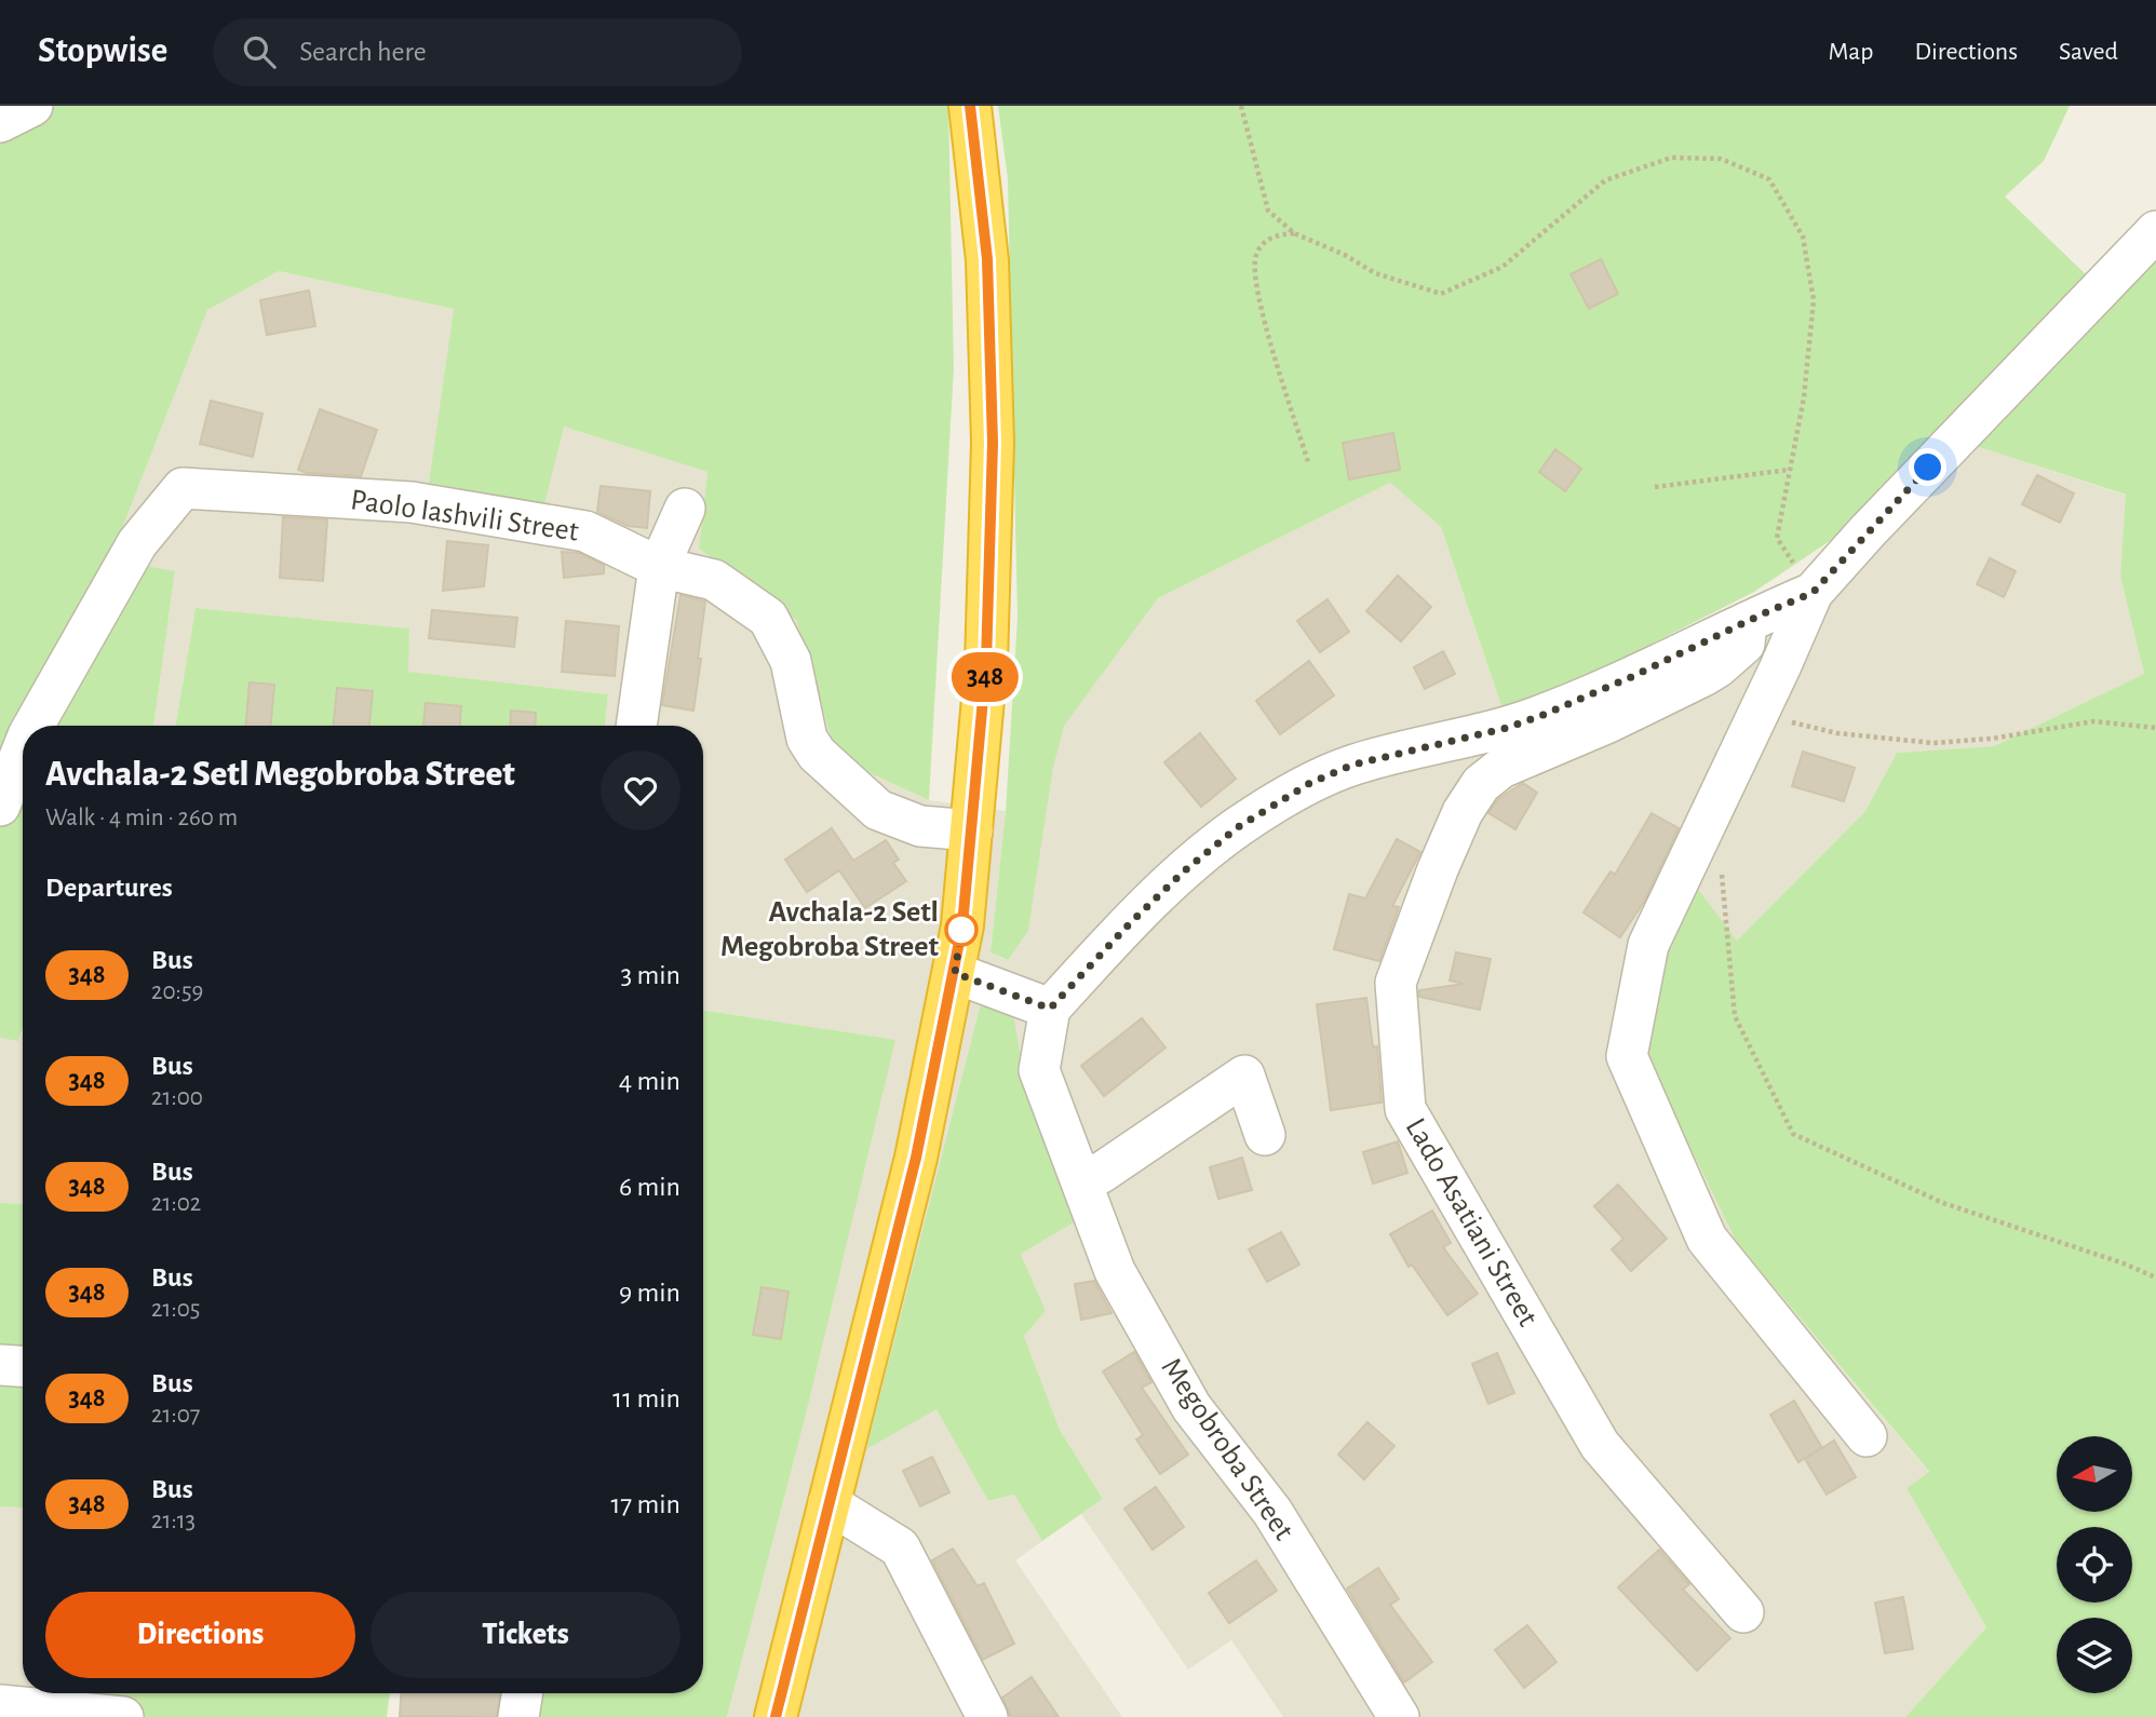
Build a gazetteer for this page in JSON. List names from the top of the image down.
{
  "streets": {
    "street": ["Paolo Iashvili Street", "Lado Asatiani Street", "Megobroba Street"]
  },
  "places": ["Avchala-2 Setl Megobroba Street"],
  "lines": ["bus line 348"],
  "north": "left",
  "page": {
    "header": "Stopwise",
    "search": "Search here",
    "nav": ["Map", "Directions", "Saved"],
    "on_map": "348",
    "heading": [
      ["Avchala-2 Setl Megobroba Street", "Walk · 4 min · 260 m"],
      "Departures"
    ],
    "list": [
      {
        "mark": "348",
        "name": "Bus",
        "note": "20:59",
        "value": "3 min"
      },
      {
        "mark": "348",
        "name": "Bus",
        "note": "21:00",
        "value": "4 min"
      },
      {
        "mark": "348",
        "name": "Bus",
        "note": "21:02",
        "value": "6 min"
      },
      {
        "mark": "348",
        "name": "Bus",
        "note": "21:05",
        "value": "9 min"
      },
      {
        "mark": "348",
        "name": "Bus",
        "note": "21:07",
        "value": "11 min"
      },
      {
        "mark": "348",
        "name": "Bus",
        "note": "21:13",
        "value": "17 min"
      }
    ],
    "buttons": ["Directions", "Tickets"]
  }
}
